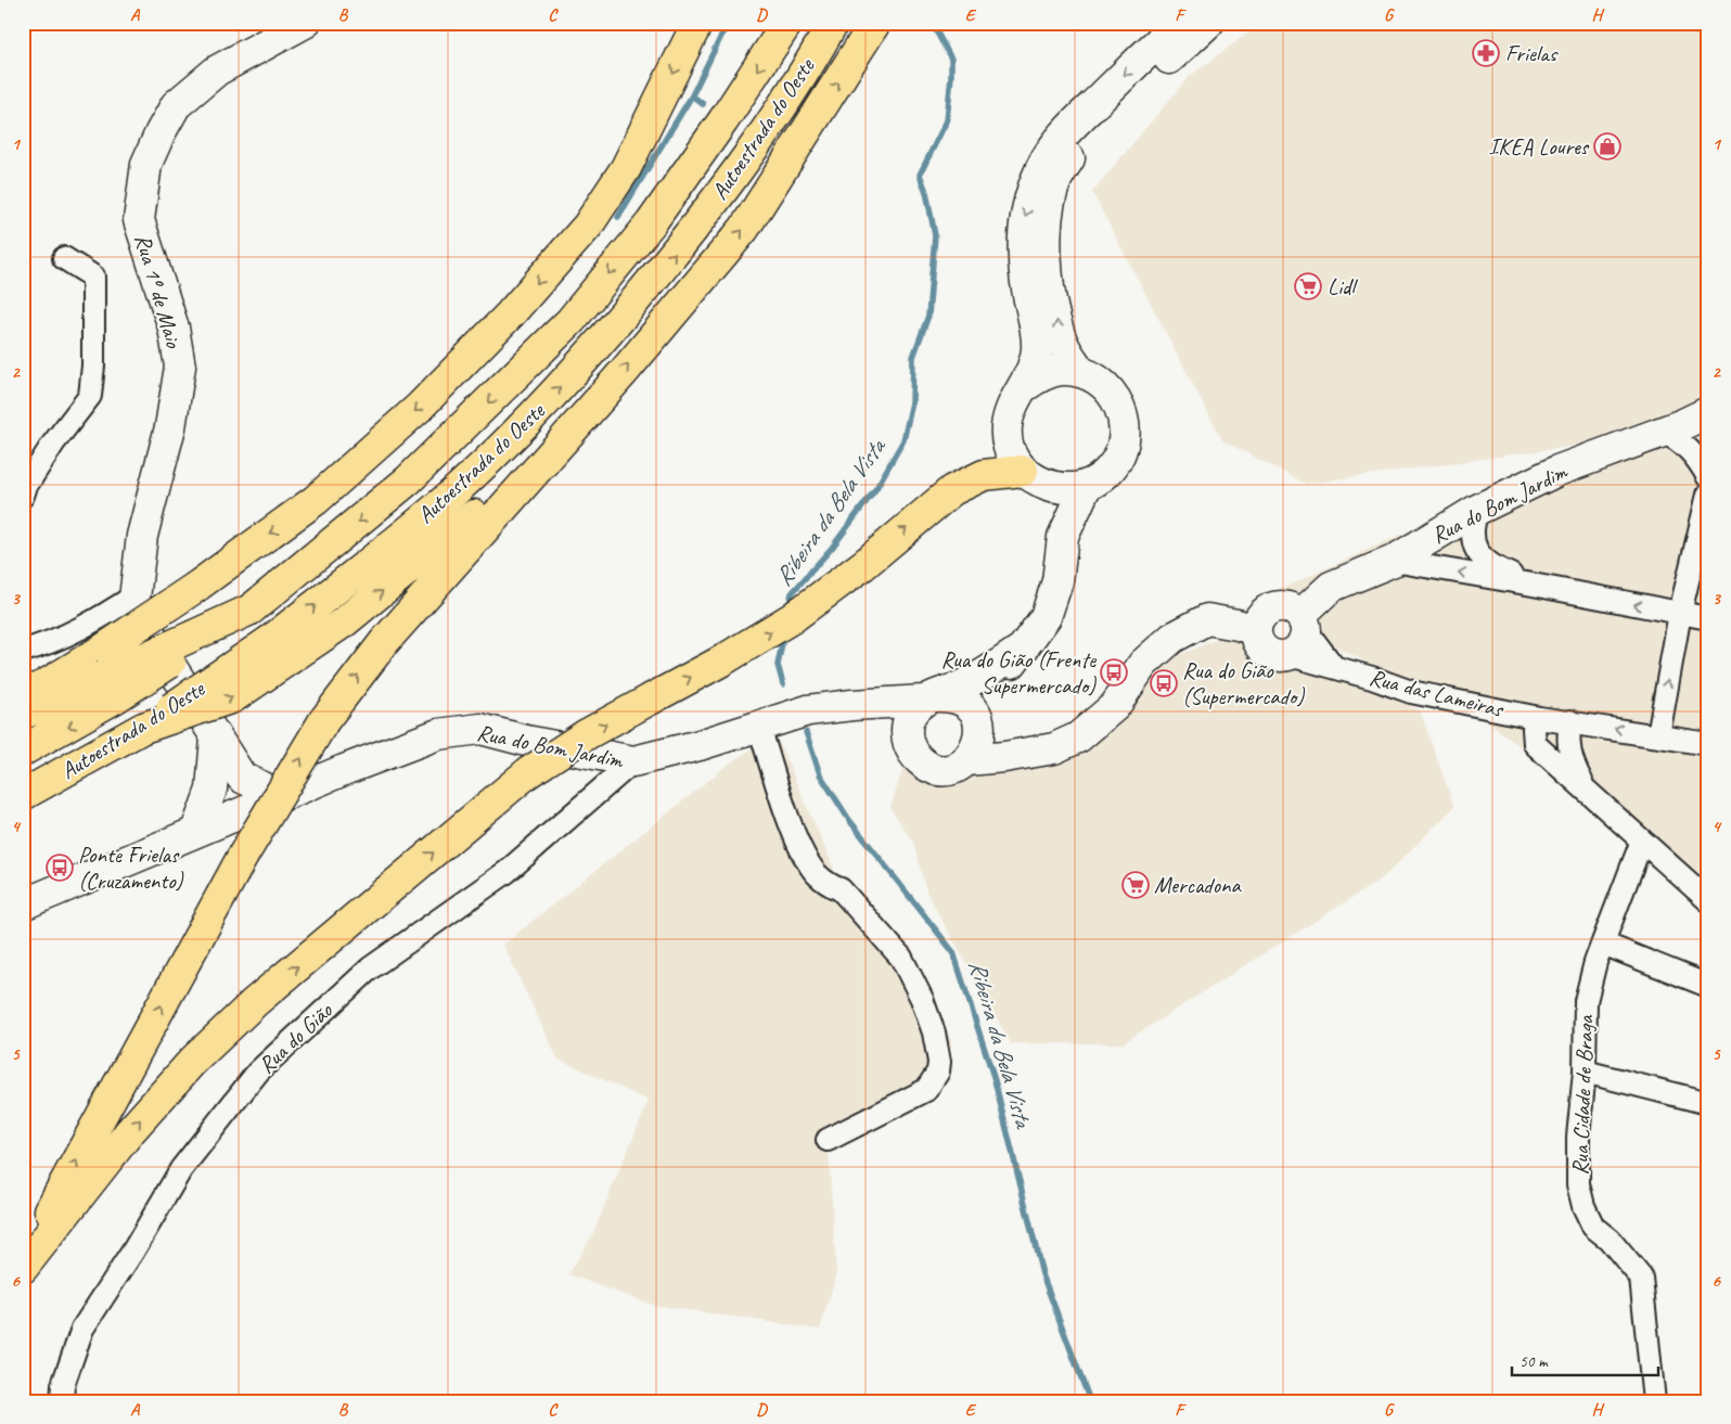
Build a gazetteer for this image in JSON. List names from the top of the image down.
{
  "streets": {
    "highway": ["Autoestrada do Oeste"],
    "street": [
      "Rua 1º de Maio",
      "Rua do Bom Jardim",
      "Rua das Lameiras",
      "Rua do Gião",
      "Rua Cidade de Braga"
    ]
  },
  "crossings": [
    ["Rua do Bom Jardim", "Rua das Lameiras"],
    ["Rua do Bom Jardim", "Rua do Gião"]
  ],
  "water": ["Ribeira da Bela Vista"],
  "places": {
    "pharmacy": ["Frielas"],
    "shop": ["IKEA Loures"],
    "supermarket": ["Lidl", "Mercadona"],
    "bus stop": ["Rua do Gião (Frente Supermercado)", "Rua do Gião (Supermercado)", "Ponte Frielas (Cruzamento)"]
  },
  "scale_bar": "50 m",
  "grid": {
    "columns": [
      "A",
      "B",
      "C",
      "D",
      "E",
      "F",
      "G",
      "H"
    ],
    "rows": [
      "1",
      "2",
      "3",
      "4",
      "5",
      "6"
    ]
  }
}
